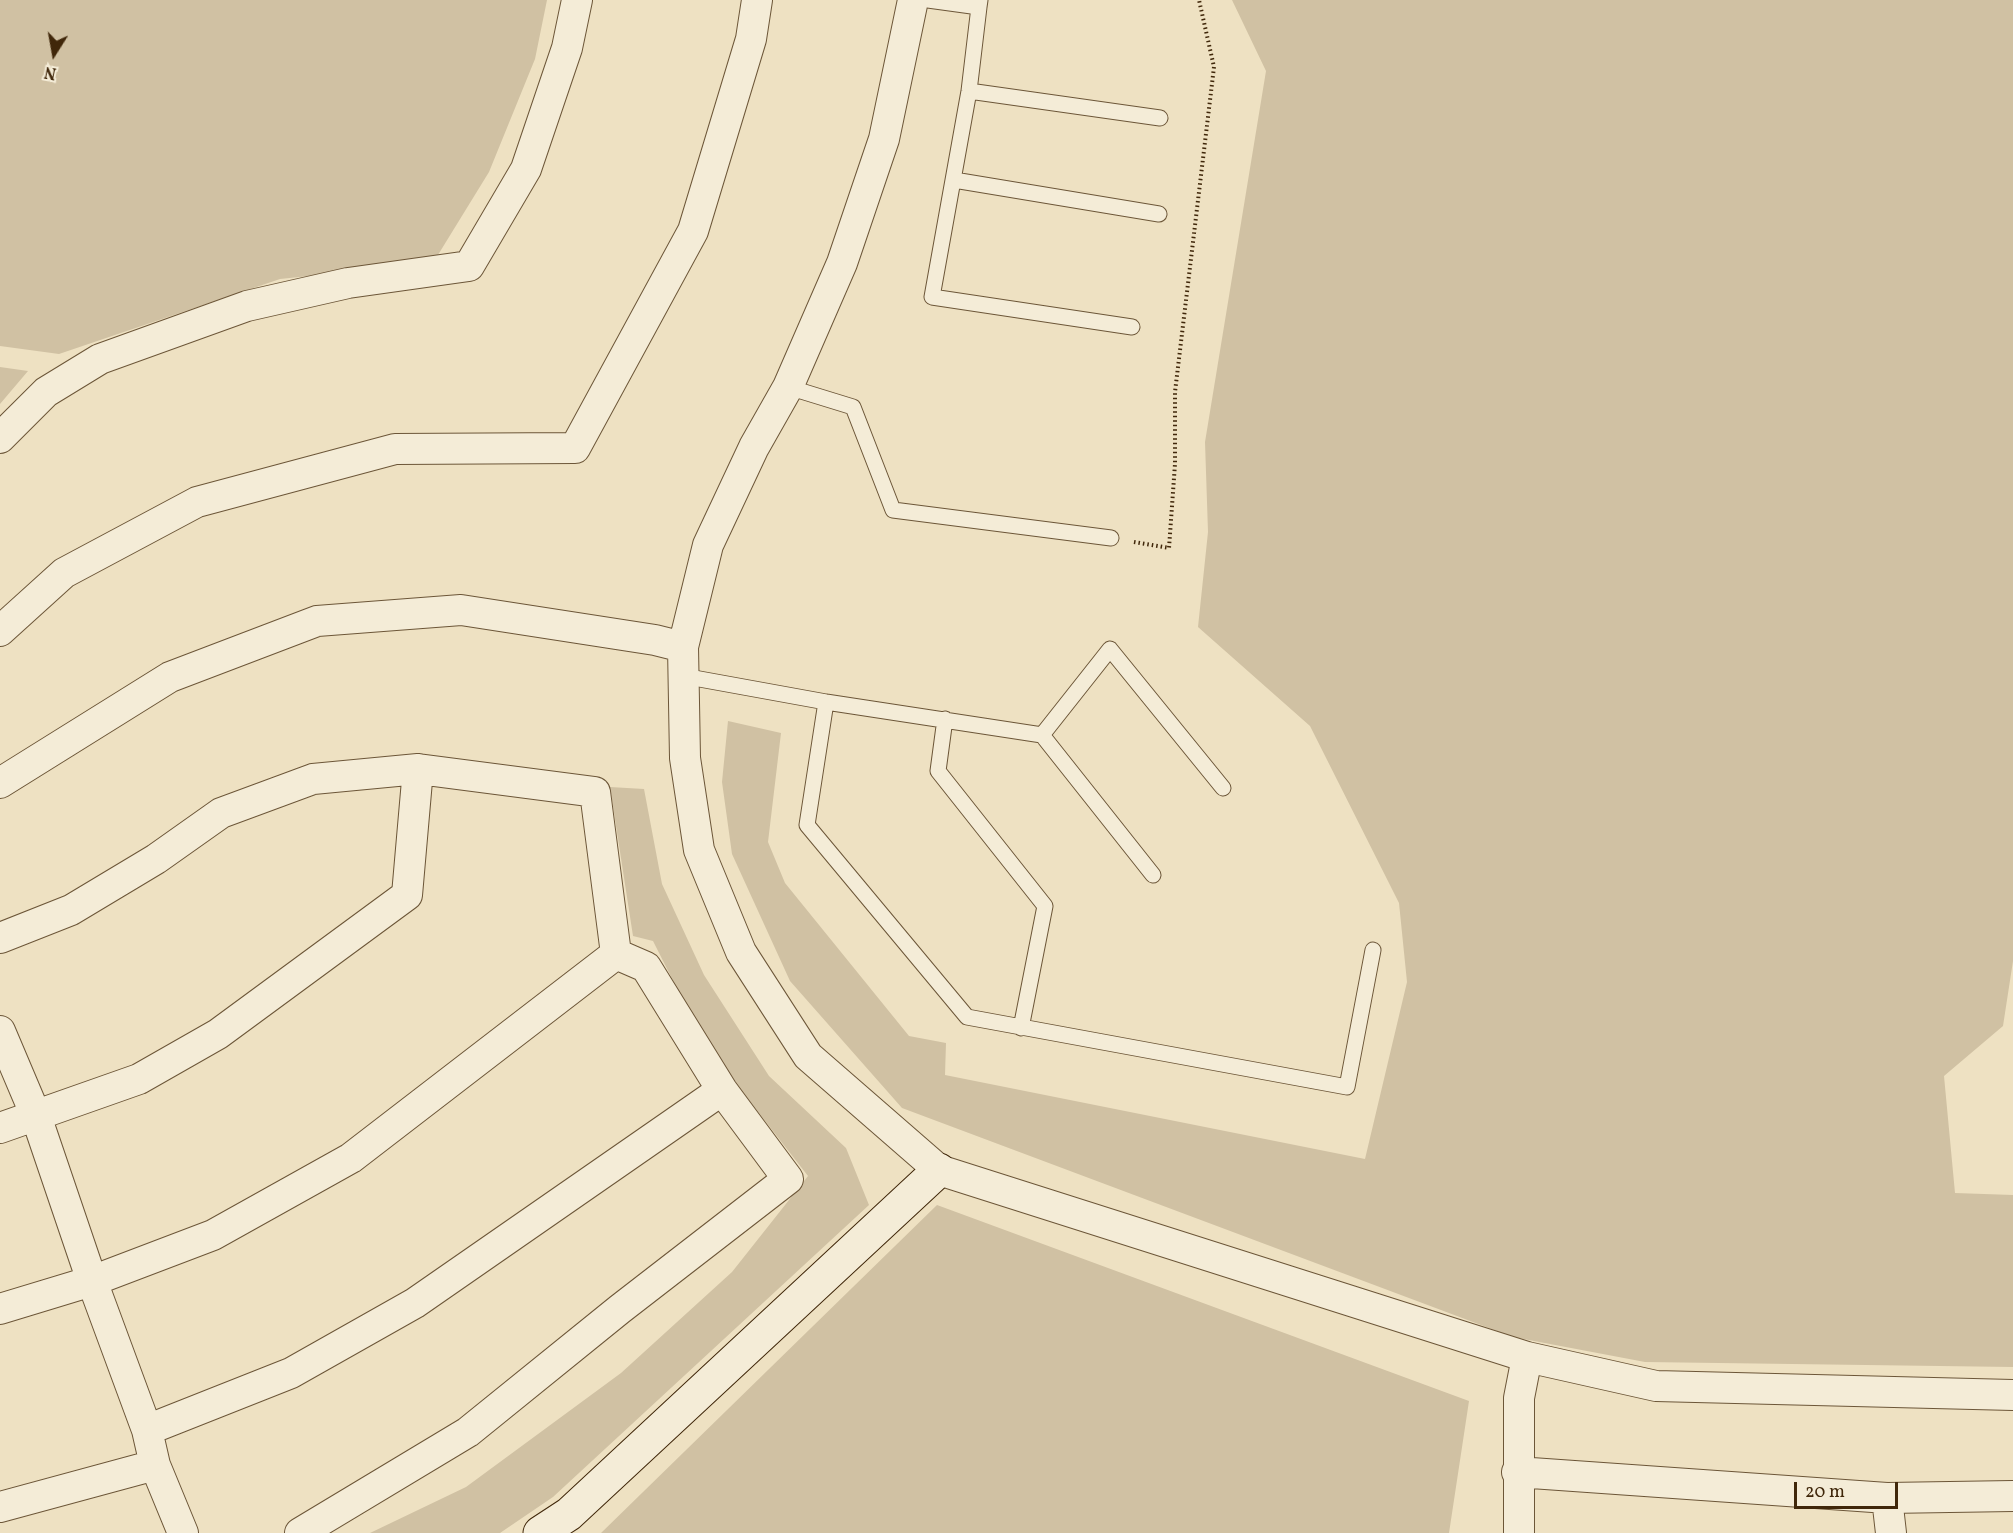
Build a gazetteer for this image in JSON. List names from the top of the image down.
{
  "scale_bar": "20 m",
  "north": "bottom"
}
